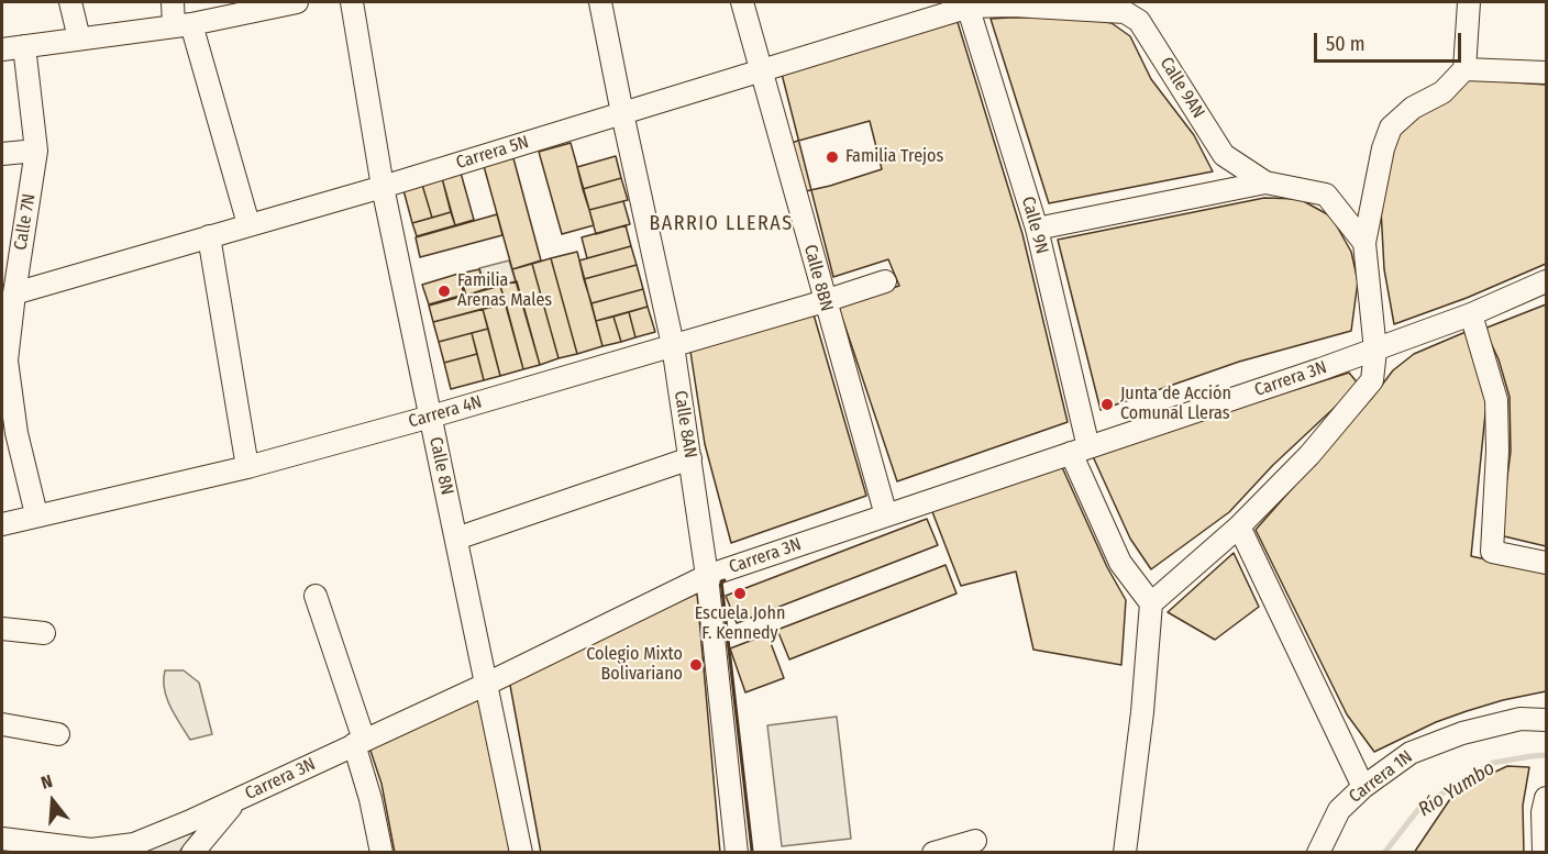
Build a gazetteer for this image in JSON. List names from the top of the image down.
{
  "streets": {
    "street": [
      "Calle 9AN",
      "Carrera 5N",
      "Calle 7N",
      "Calle 9N",
      "Calle 8BN",
      "Carrera 3N",
      "Carrera 4N",
      "Calle 8AN",
      "Calle 8N",
      "Carrera 1N"
    ]
  },
  "crossings": [
    ["Calle 9AN", "Carrera 5N"],
    ["Calle 9AN", "Calle 9N"],
    ["Carrera 5N", "Calle 7N"],
    ["Carrera 5N", "Calle 9N"],
    ["Carrera 5N", "Calle 8BN"],
    ["Carrera 5N", "Calle 8AN"],
    ["Carrera 5N", "Calle 8N"],
    ["Calle 7N", "Carrera 4N"],
    ["Calle 9N", "Carrera 3N"],
    ["Calle 8BN", "Carrera 3N"],
    ["Calle 8BN", "Carrera 4N"],
    ["Carrera 3N", "Calle 8AN"],
    ["Carrera 3N", "Calle 8N"],
    ["Carrera 4N", "Calle 8AN"],
    ["Carrera 4N", "Calle 8N"]
  ],
  "districts": ["BARRIO LLERAS"],
  "water": ["Río Yumbo"],
  "places": [
    "Familia Trejos",
    "Familia Arenas Males",
    "Junta de Acción Comunal Lleras",
    "Escuela John F. Kennedy",
    "Colegio Mixto Bolivariano"
  ],
  "scale_bar": "50 m",
  "north": "top"
}
